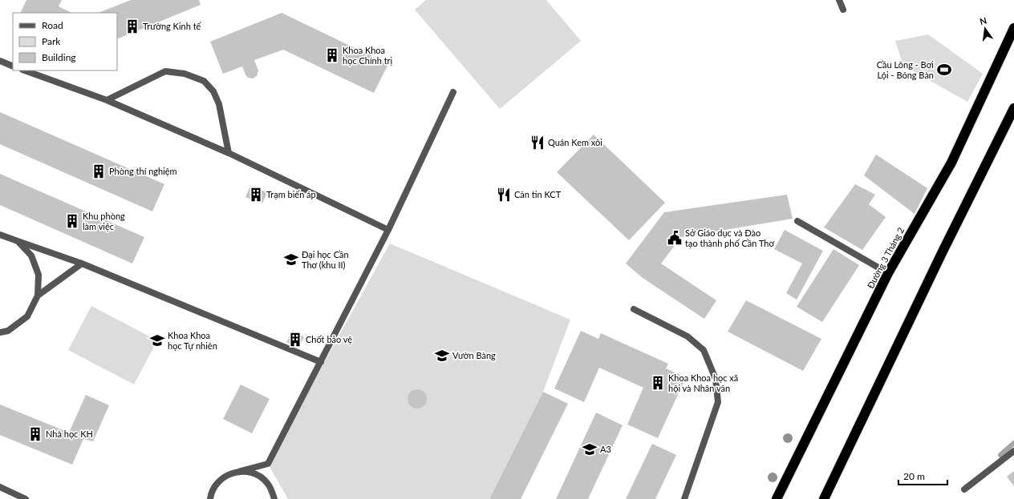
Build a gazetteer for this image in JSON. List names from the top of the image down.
{
  "streets": {
    "highway": ["Đường 3 Tháng 2"]
  },
  "places": {
    "building": [
      "Trường Kinh tế",
      "Khoa Khoa học Chính trị",
      "Phòng thí nghiệm",
      "Trạm biến áp",
      "Khu phòng làm việc",
      "Chốt bảo vệ",
      "Khoa Khoa học xã hội và Nhân văn",
      "Nhà học KH"
    ],
    "sports": ["Cầu Lông - Bơi Lội - Bóng Bàn"],
    "restaurant": ["Quán Kem xôi", "Căn tin KCT"],
    "public building": ["Sở Giáo dục và Đào tạo thành phố Cần Thơ"],
    "school or university": [
      "Đại học Cần Thơ (khu II)",
      "Khoa Khoa học Tự nhiên",
      "Vườn Bàng",
      "A3"
    ]
  },
  "legend": ["Road", "Park", "Building"],
  "scale_bar": "20 m",
  "north": "top"
}
